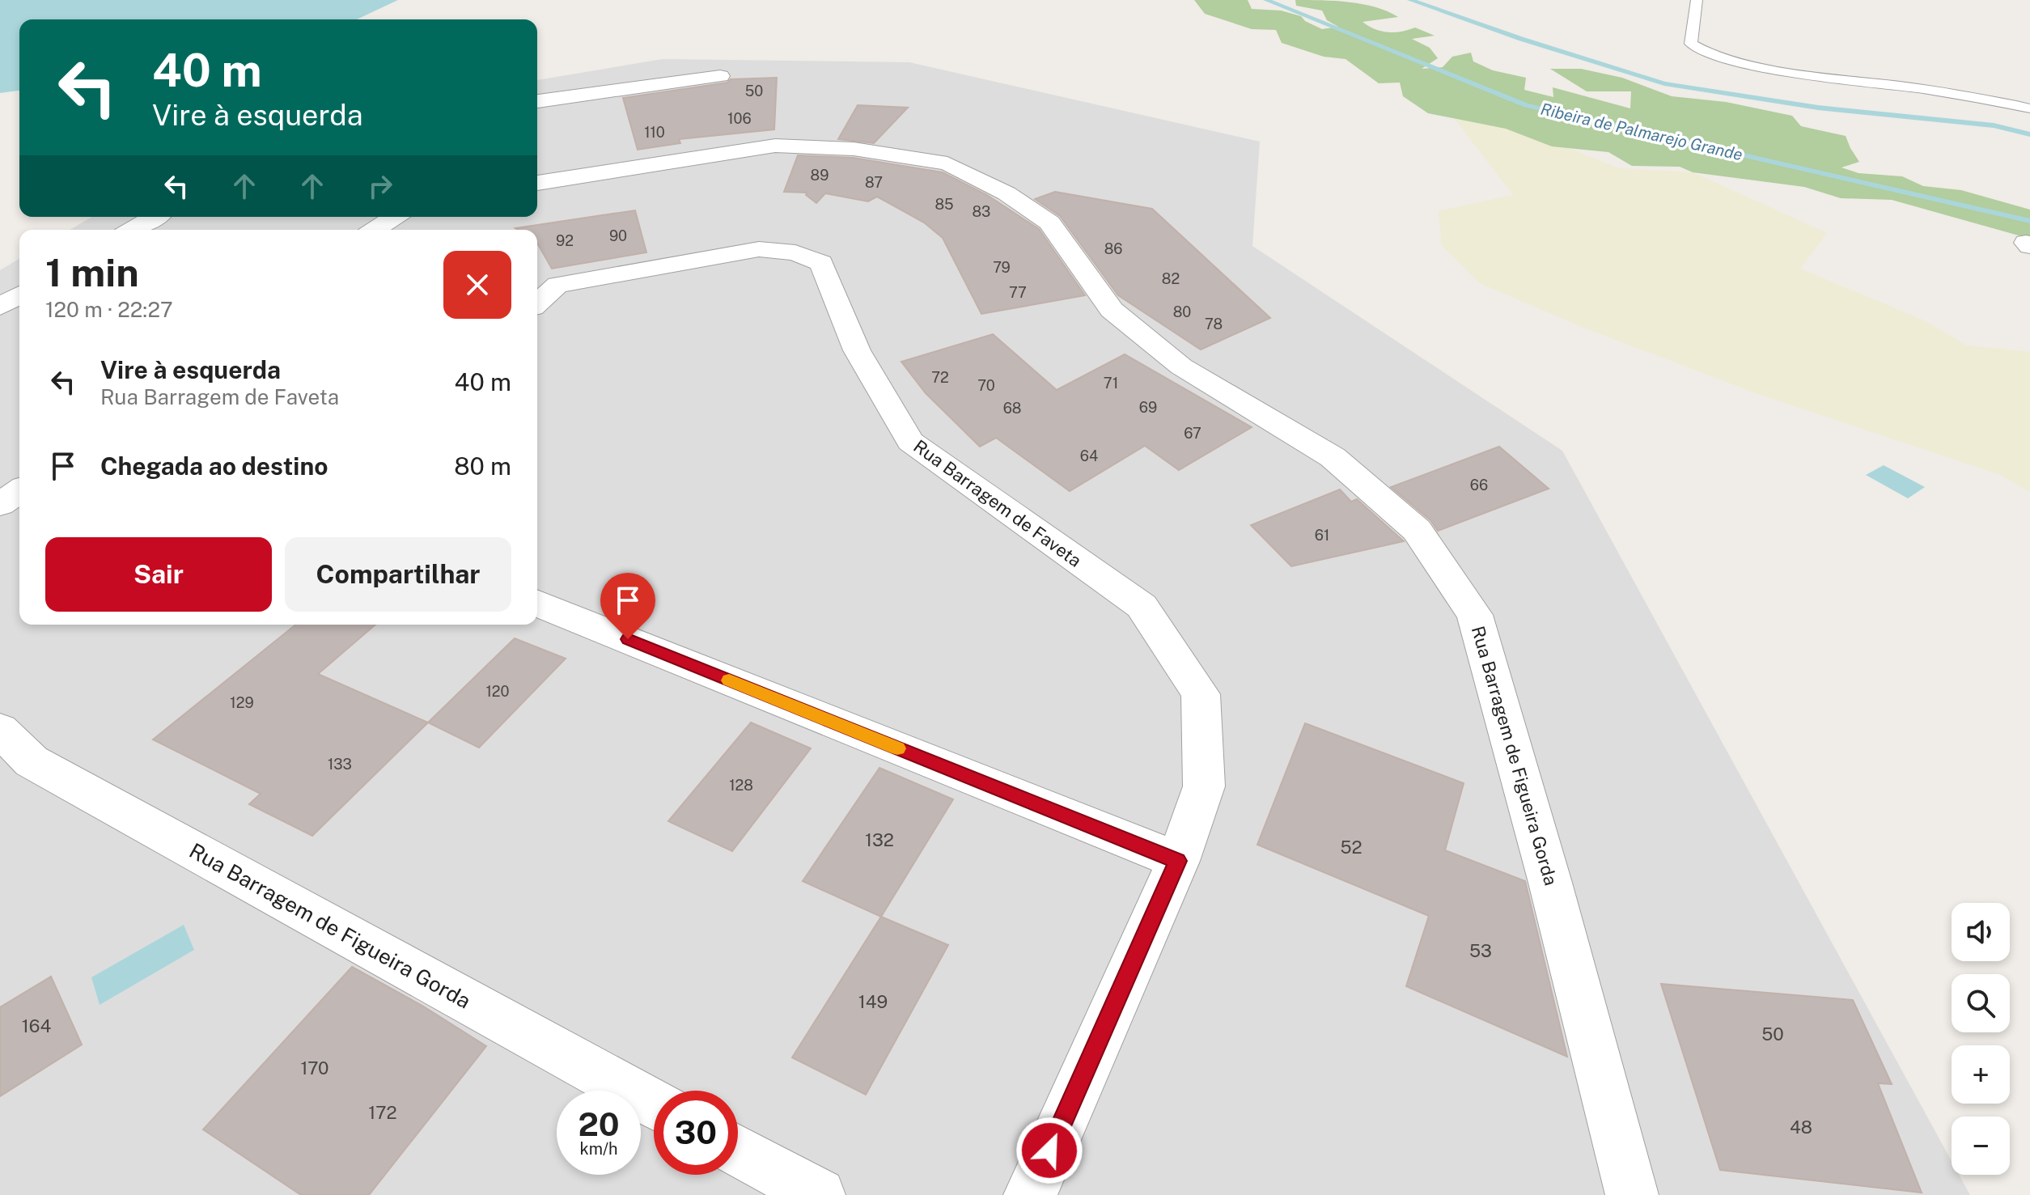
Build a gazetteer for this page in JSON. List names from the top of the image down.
{
  "streets": {
    "street": ["Rua Barragem de Faveta", "Rua Barragem de Figueira Gorda"]
  },
  "water": ["Ribeira de Palmarejo Grande"],
  "house_numbers": [
    "50",
    "106",
    "110",
    "89",
    "87",
    "85",
    "83",
    "90",
    "92",
    "86",
    "79",
    "82",
    "77",
    "80",
    "78",
    "72",
    "71",
    "70",
    "69",
    "68",
    "67",
    "64",
    "66",
    "61",
    "120",
    "129",
    "133",
    "128",
    "132",
    "52",
    "53",
    "149",
    "164",
    "50",
    "170",
    "172",
    "48"
  ],
  "page": {
    "turn": ["40 m", "Vire à esquerda"],
    "heading": ["1 min", "120 m · 22:27"],
    "list": [
      {
        "name": "Vire à esquerda",
        "note": "Rua Barragem de Faveta",
        "value": "40 m"
      },
      {
        "name": "Chegada ao destino",
        "value": "80 m"
      }
    ],
    "buttons": ["Sair", "Compartilhar"],
    "map_buttons": ["+", "−"],
    "speed": "20 km/h",
    "limit": "30"
  }
}
